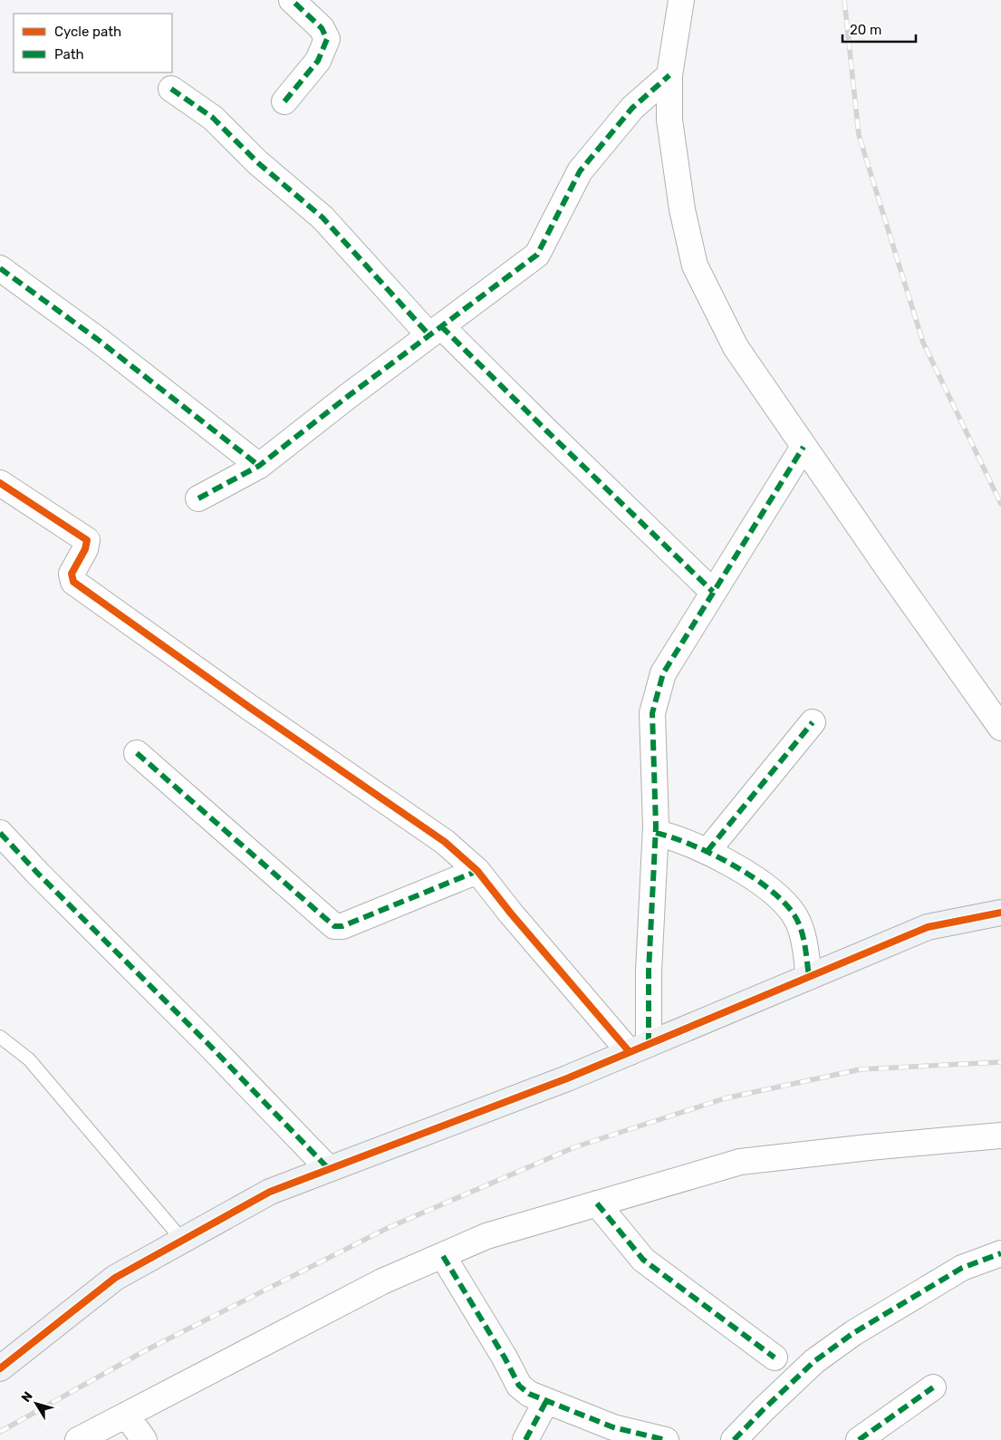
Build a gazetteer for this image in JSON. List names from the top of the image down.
{
  "legend": ["Cycle path", "Path"],
  "scale_bar": "20 m",
  "north": "top left"
}
